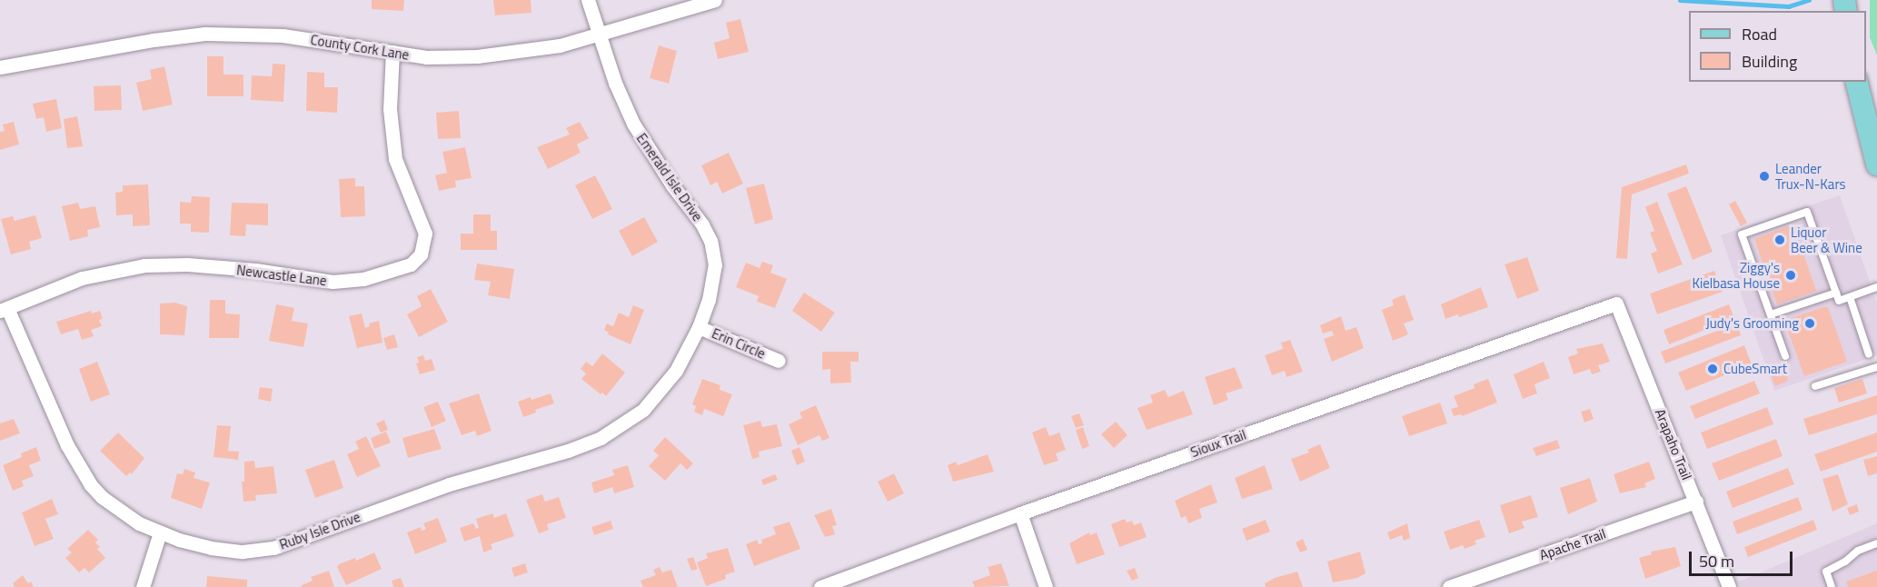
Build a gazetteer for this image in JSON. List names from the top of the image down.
{
  "streets": {
    "street": [
      "County Cork Lane",
      "Emerald Isle Drive",
      "Newcastle Lane",
      "Erin Circle",
      "Sioux Trail",
      "Arapaho Trail",
      "Ruby Isle Drive",
      "Apache Trail"
    ]
  },
  "crossings": [
    ["County Cork Lane", "Emerald Isle Drive"],
    ["County Cork Lane", "Newcastle Lane"],
    ["Emerald Isle Drive", "Erin Circle"],
    ["Emerald Isle Drive", "Ruby Isle Drive"],
    ["Newcastle Lane", "Ruby Isle Drive"],
    ["Erin Circle", "Ruby Isle Drive"],
    ["Sioux Trail", "Arapaho Trail"],
    ["Arapaho Trail", "Apache Trail"]
  ],
  "places": [
    "Leander Trux-N-Kars",
    "Liquor Beer & Wine",
    "Ziggy's Kielbasa House",
    "Judy's Grooming",
    "CubeSmart"
  ],
  "legend": ["Road", "Building"],
  "scale_bar": "50 m"
}
